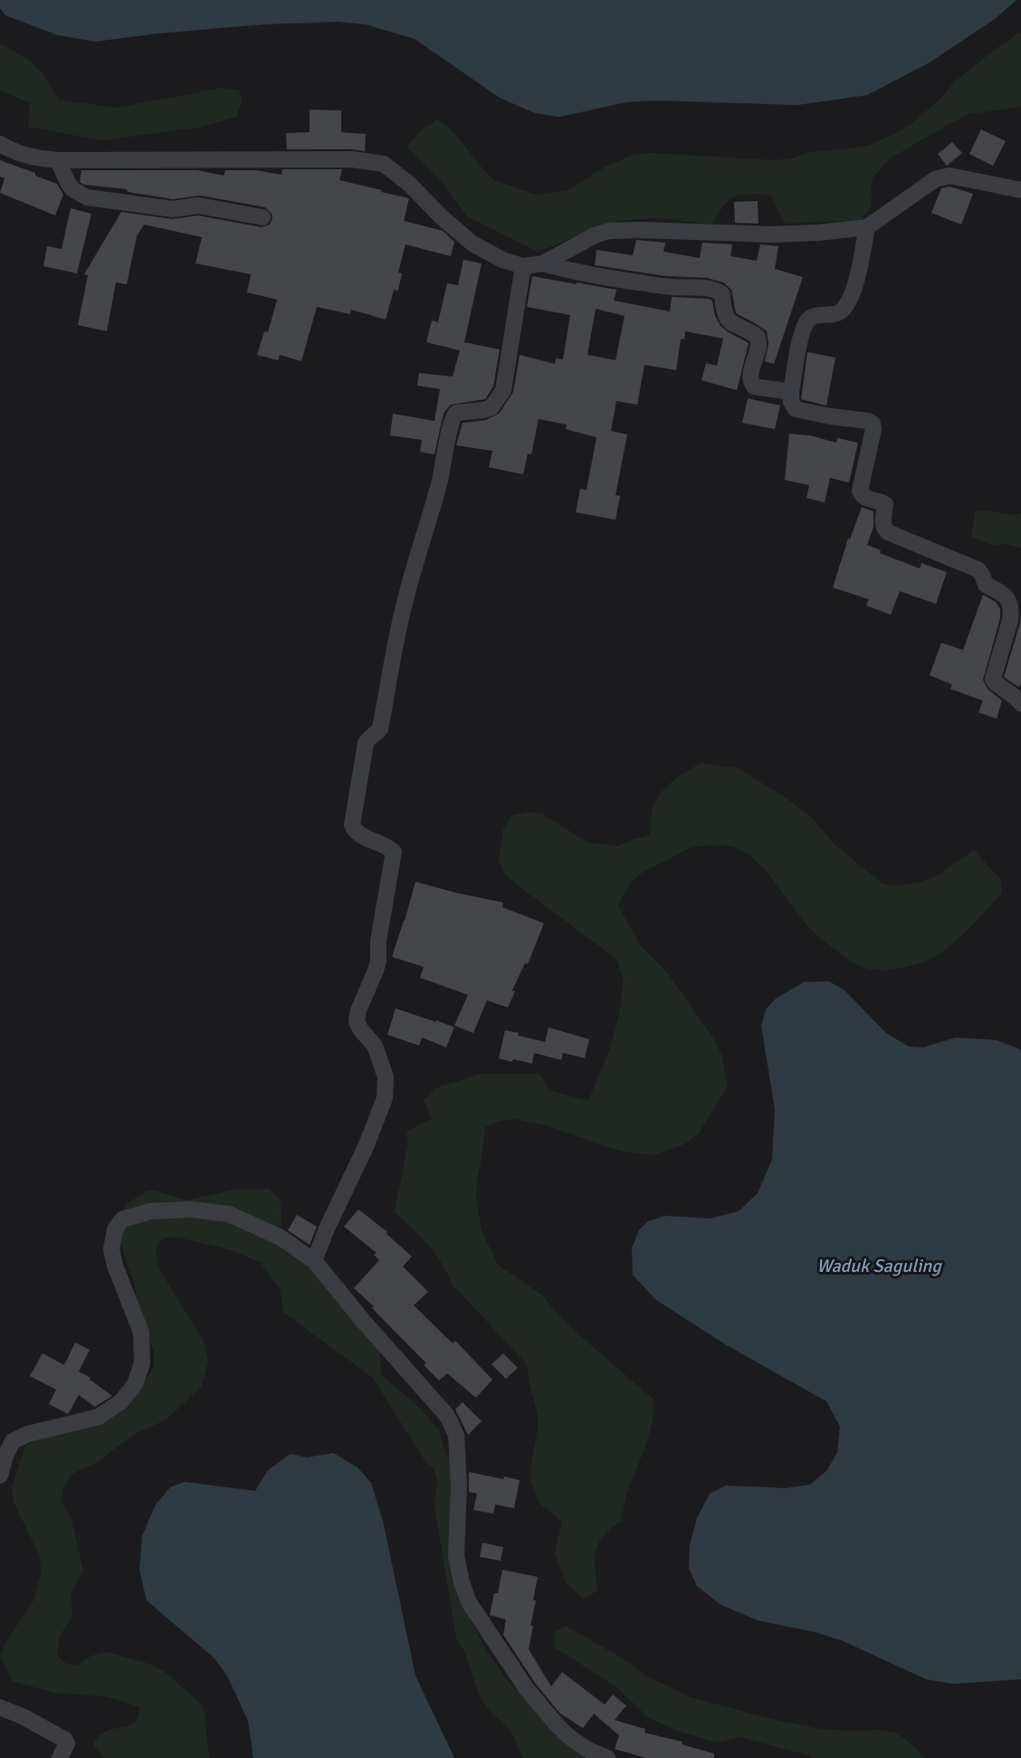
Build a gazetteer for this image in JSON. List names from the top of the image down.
{
  "water": ["Waduk Saguling"]
}
